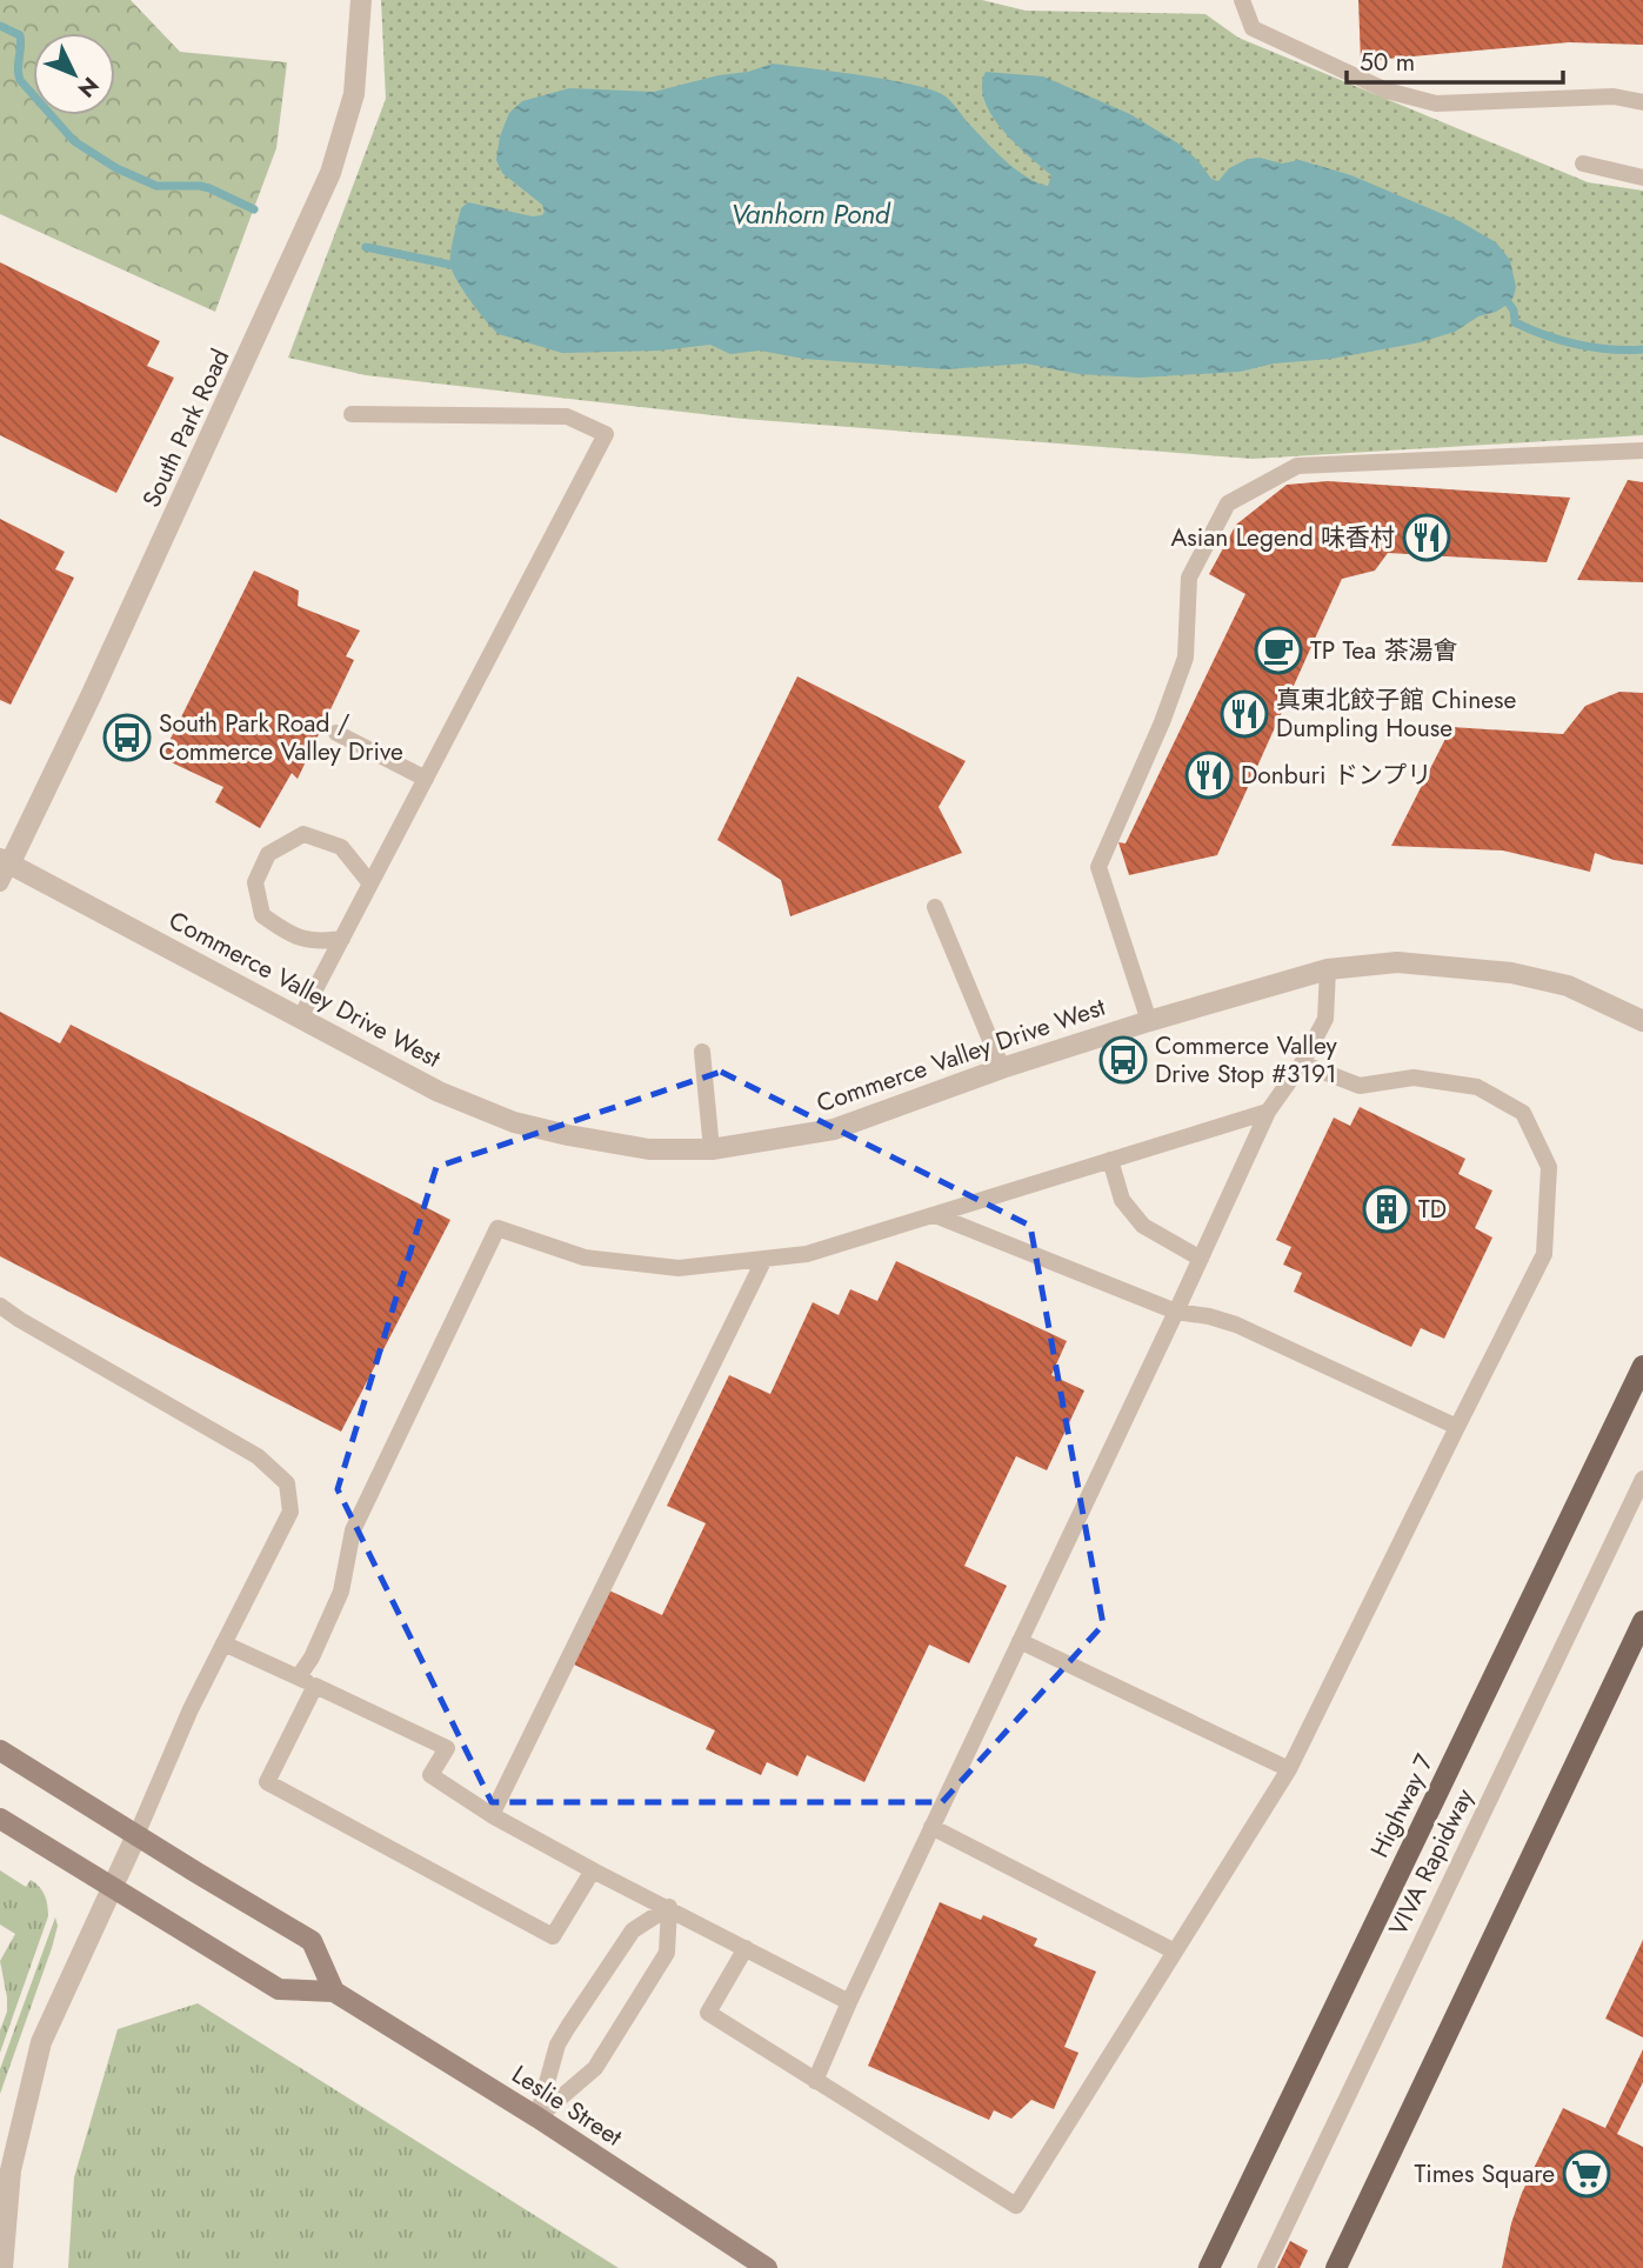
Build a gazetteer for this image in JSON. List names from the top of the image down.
{
  "streets": {
    "main road": ["Highway 7", "Leslie Street"],
    "street": ["South Park Road", "Commerce Valley Drive West"],
    "lane": ["VIVA Rapidway"]
  },
  "crossings": [
    ["South Park Road", "Commerce Valley Drive West"]
  ],
  "water": ["Vanhorn Pond"],
  "places": {
    "restaurant": ["Asian Legend 味香村", "真東北餃子館 Chinese Dumpling House", "Donburi ドンプリ"],
    "cafe": ["TP Tea 茶湯㑹"],
    "bus stop": ["South Park Road / Commerce Valley Drive", "Commerce Valley Drive Stop #3191"],
    "building": ["TD"],
    "supermarket": ["Times Square"]
  },
  "scale_bar": "50 m",
  "north": "bottom right"
}
